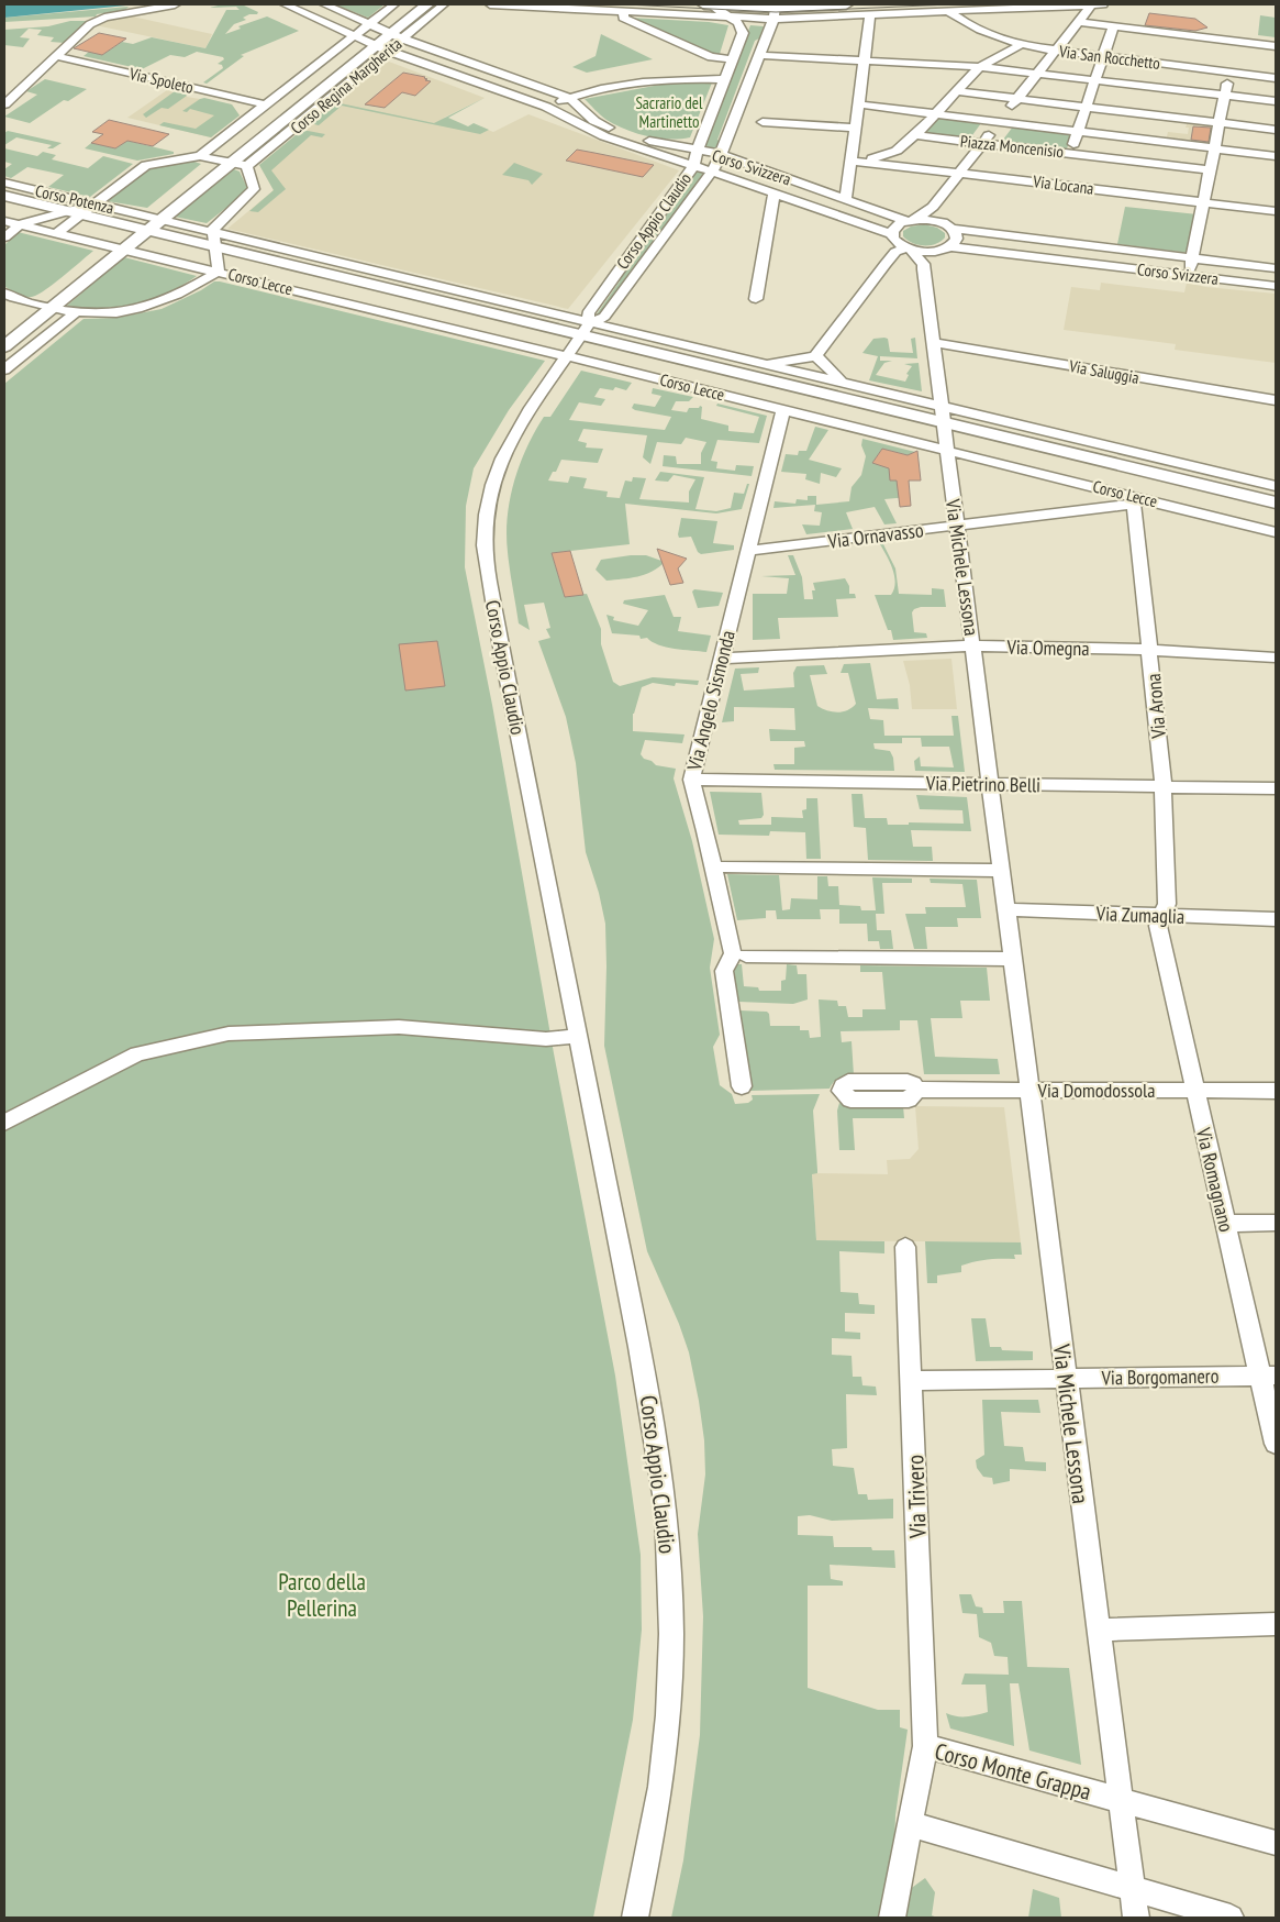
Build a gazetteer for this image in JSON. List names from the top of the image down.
{
  "streets": {
    "main road": ["Corso Regina Margherita", "Corso Potenza", "Corso Lecce"],
    "street": [
      "Via San Rocchetto",
      "Via Spoleto",
      "Piazza Moncenisio",
      "Corso Svizzera",
      "Via Locana",
      "Corso Appio Claudio",
      "Via Saluggia",
      "Via Ornavasso",
      "Via Michele Lessona",
      "Via Omegna",
      "Via Angelo Sismonda",
      "Via Arona",
      "Via Pietrino Belli",
      "Via Zumaglia",
      "Via Domodossola",
      "Via Romagnano",
      "Via Borgomanero",
      "Via Trivero",
      "Corso Monte Grappa"
    ]
  },
  "crossings": [
    ["Via Spoleto", "Corso Regina Margherita"],
    ["Corso Regina Margherita", "Corso Svizzera"],
    ["Corso Regina Margherita", "Corso Potenza"],
    ["Corso Regina Margherita", "Corso Lecce"],
    ["Corso Svizzera", "Corso Appio Claudio"],
    ["Corso Potenza", "Corso Lecce"],
    ["Corso Appio Claudio", "Corso Lecce"],
    ["Corso Lecce", "Via Ornavasso"],
    ["Corso Lecce", "Via Michele Lessona"],
    ["Corso Lecce", "Via Angelo Sismonda"],
    ["Corso Lecce", "Via Arona"],
    ["Via Saluggia", "Via Michele Lessona"],
    ["Via Ornavasso", "Via Michele Lessona"],
    ["Via Ornavasso", "Via Angelo Sismonda"],
    ["Via Ornavasso", "Via Arona"],
    ["Via Michele Lessona", "Via Omegna"],
    ["Via Michele Lessona", "Via Pietrino Belli"],
    ["Via Michele Lessona", "Via Zumaglia"],
    ["Via Michele Lessona", "Via Domodossola"],
    ["Via Michele Lessona", "Via Borgomanero"],
    ["Via Michele Lessona", "Corso Monte Grappa"],
    ["Via Omegna", "Via Angelo Sismonda"],
    ["Via Omegna", "Via Arona"],
    ["Via Angelo Sismonda", "Via Pietrino Belli"],
    ["Via Arona", "Via Pietrino Belli"],
    ["Via Arona", "Via Zumaglia"],
    ["Via Arona", "Via Romagnano"],
    ["Via Zumaglia", "Via Romagnano"],
    ["Via Domodossola", "Via Romagnano"],
    ["Via Romagnano", "Via Borgomanero"],
    ["Via Borgomanero", "Via Trivero"],
    ["Via Trivero", "Corso Monte Grappa"]
  ],
  "parks": ["Sacrario del Martinetto", "Parco della Pellerina"]
}
